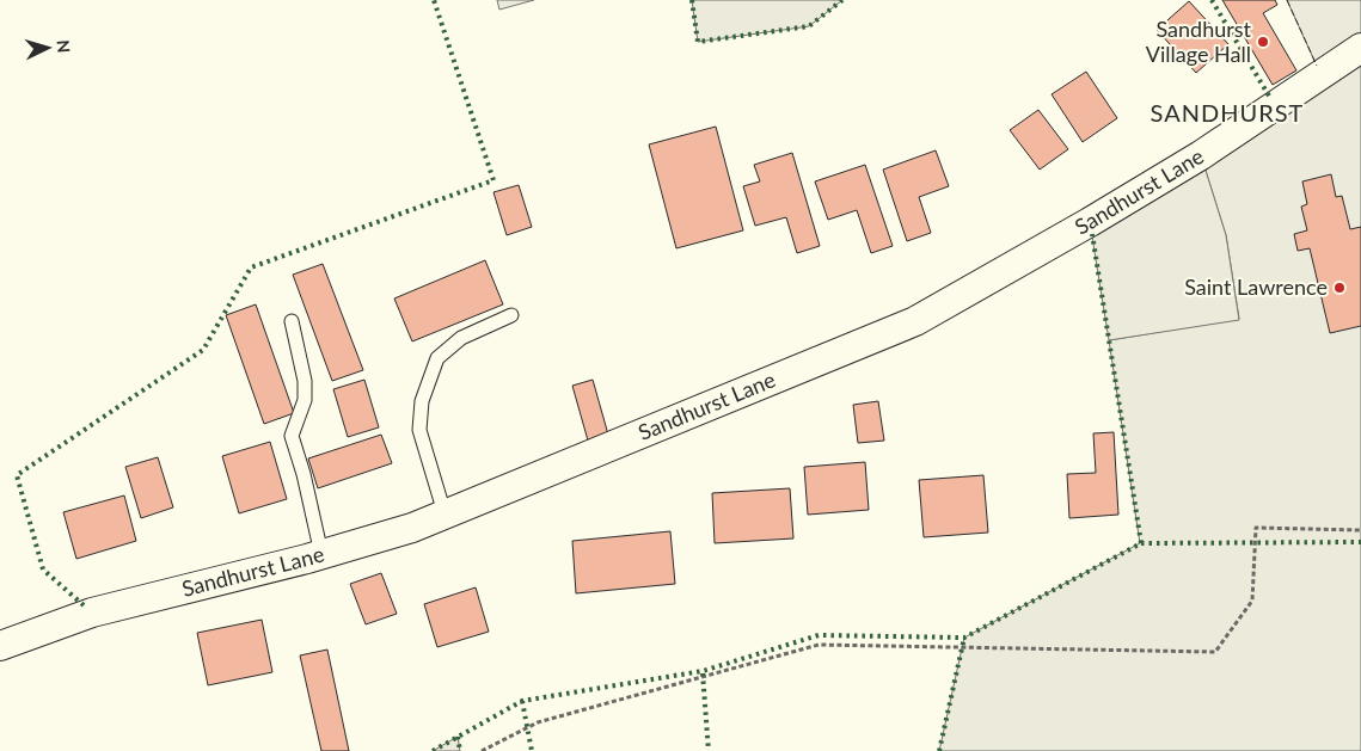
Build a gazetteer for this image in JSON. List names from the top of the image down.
{
  "streets": {
    "street": ["Sandhurst Lane"]
  },
  "districts": ["SANDHURST"],
  "places": ["Sandhurst Village Hall", "Saint Lawrence"],
  "north": "right"
}
